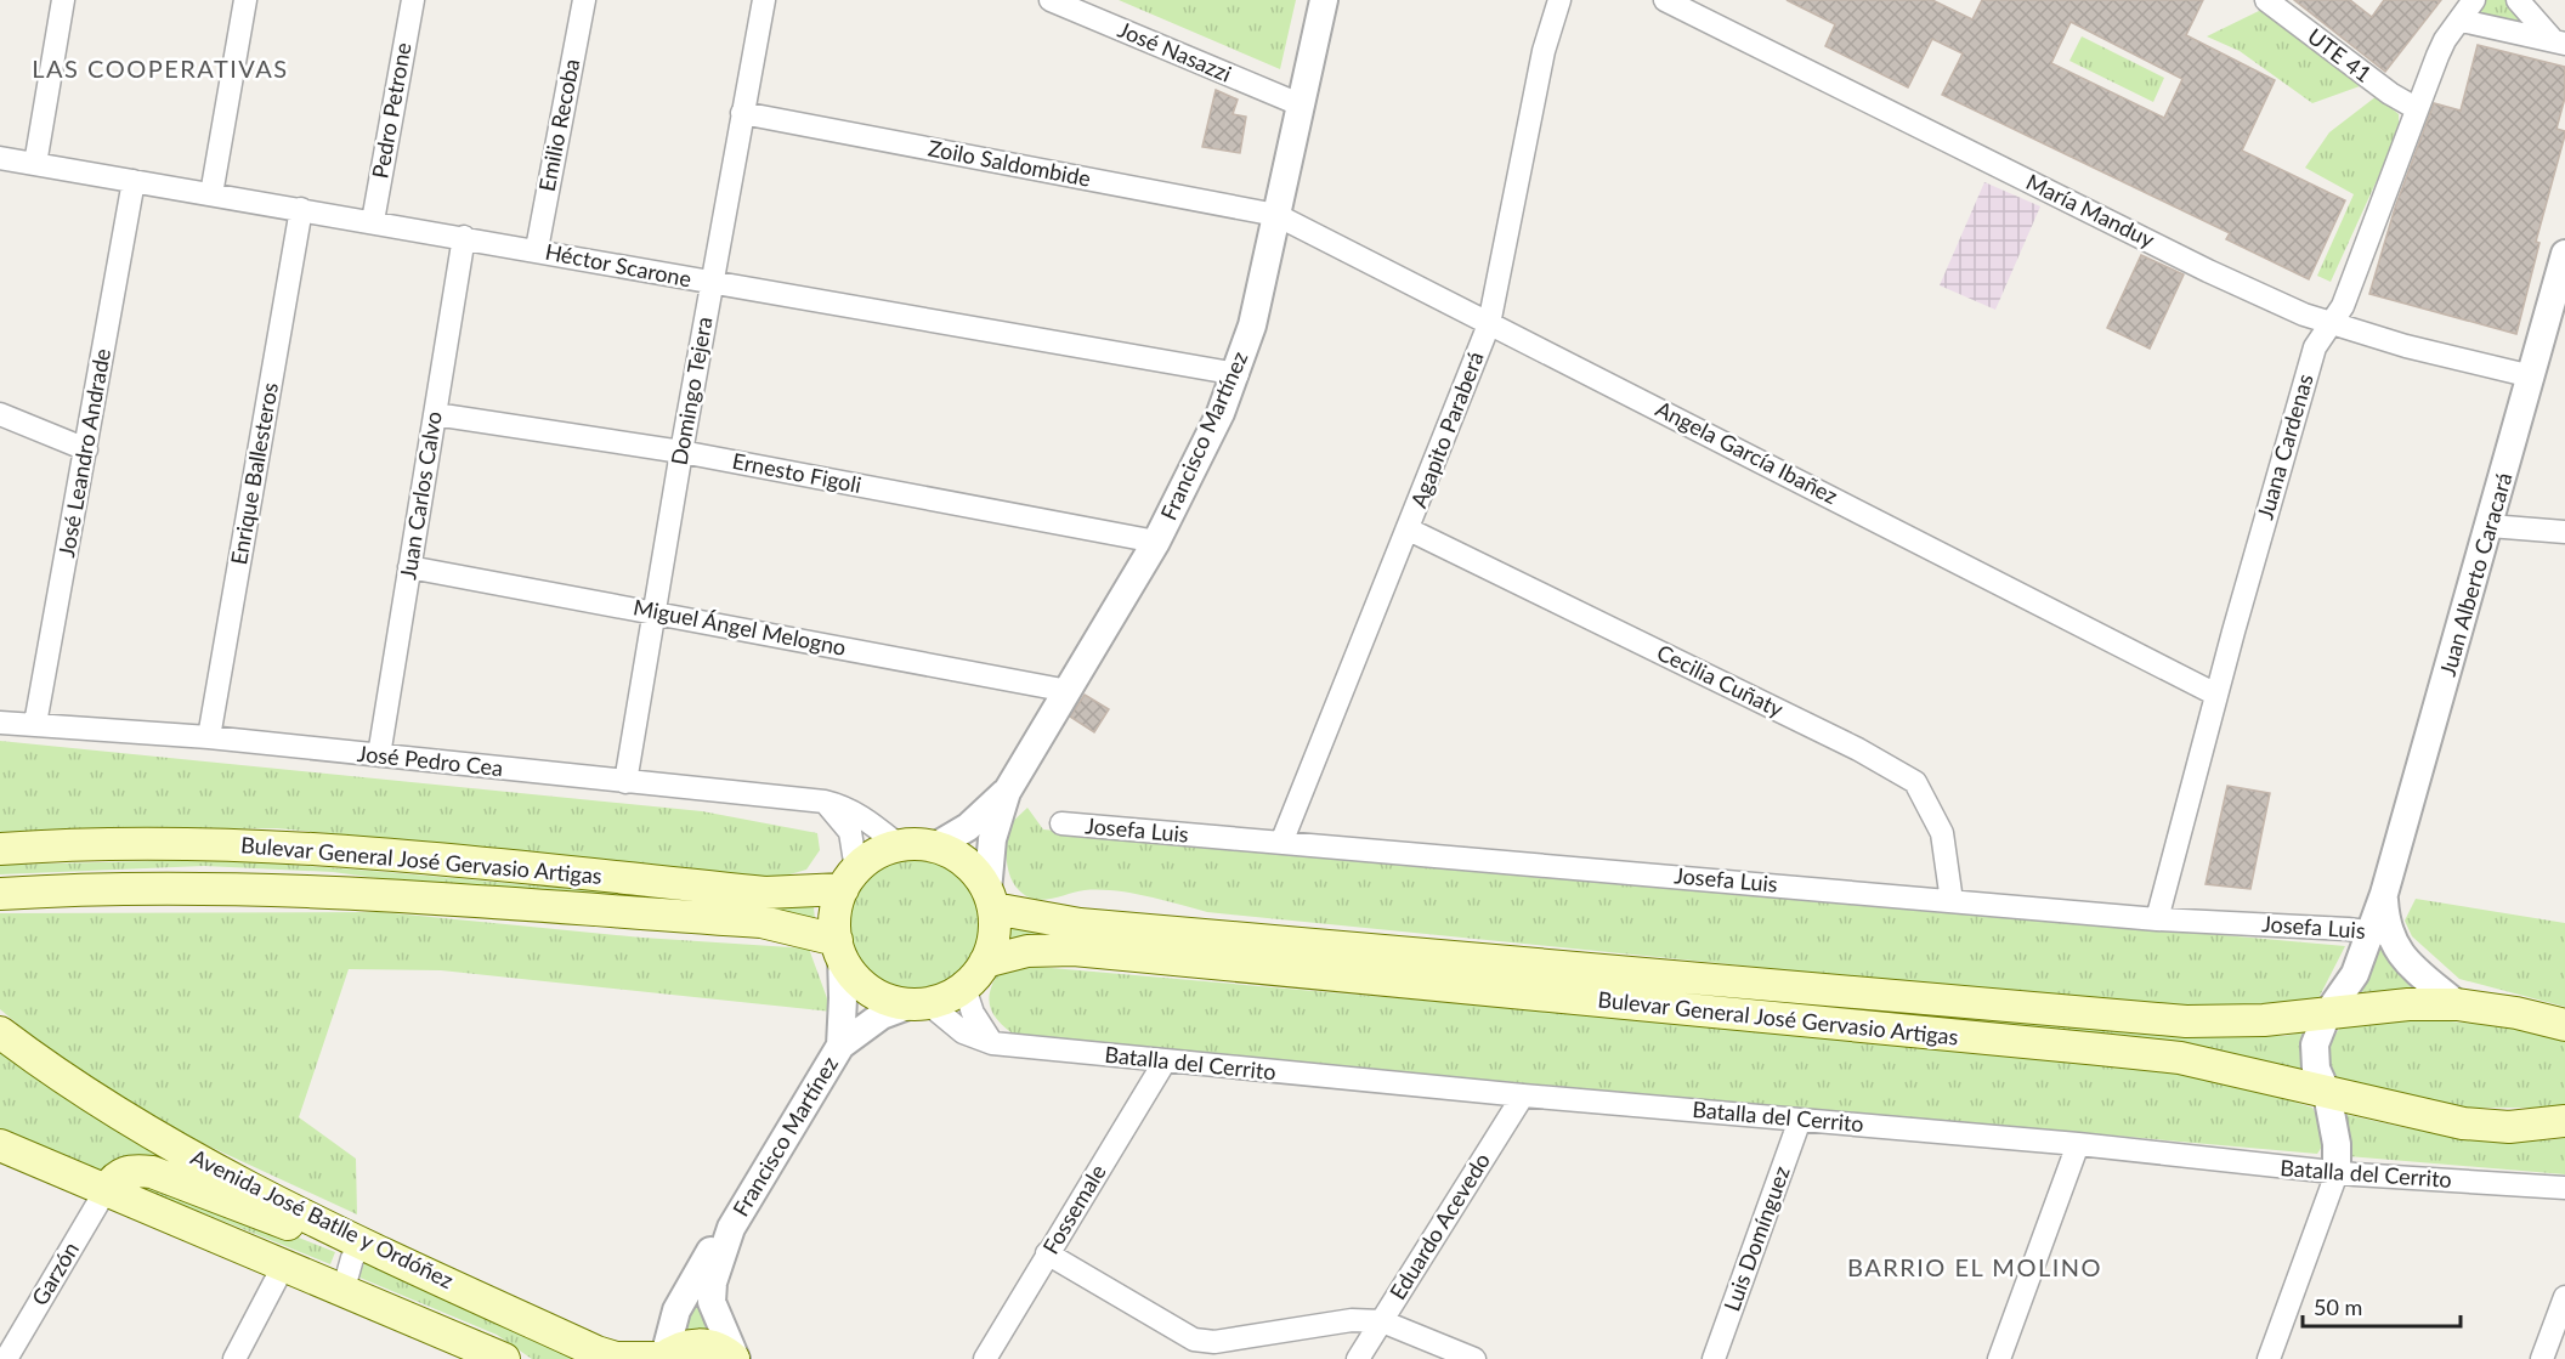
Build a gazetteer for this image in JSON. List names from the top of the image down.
{
  "streets": {
    "main road": ["Bulevar General José Gervasio Artigas", "Avenida José Batlle y Ordóñez"],
    "street": [
      "José Nasazzi",
      "UTE 41",
      "Pedro Petrone",
      "Emilio Recoba",
      "Zoilo Saldombide",
      "María Manduy",
      "Héctor Scarone",
      "Domingo Tejera",
      "Agapito Paraberá",
      "Francisco Martínez",
      "Juana Cardenas",
      "José Leandro Andrade",
      "Angela García Ibañez",
      "Enrique Ballesteros",
      "Ernesto Figoli",
      "Juan Carlos Calvo",
      "Juan Alberto Caracará",
      "Miguel Ángel Melogno",
      "Cecilia Cuñaty",
      "José Pedro Cea",
      "Josefa Luis",
      "Batalla del Cerrito",
      "Fossemale",
      "Eduardo Acevedo",
      "Luis Domínguez",
      "Garzón"
    ]
  },
  "crossings": [
    ["José Nasazzi", "Francisco Martínez"],
    ["UTE 41", "Juana Cardenas"],
    ["Pedro Petrone", "Héctor Scarone"],
    ["Emilio Recoba", "Héctor Scarone"],
    ["Zoilo Saldombide", "Domingo Tejera"],
    ["Zoilo Saldombide", "Francisco Martínez"],
    ["Zoilo Saldombide", "Angela García Ibañez"],
    ["María Manduy", "Juana Cardenas"],
    ["María Manduy", "Juan Alberto Caracará"],
    ["Héctor Scarone", "Domingo Tejera"],
    ["Héctor Scarone", "Francisco Martínez"],
    ["Héctor Scarone", "José Leandro Andrade"],
    ["Héctor Scarone", "Enrique Ballesteros"],
    ["Héctor Scarone", "Juan Carlos Calvo"],
    ["Domingo Tejera", "Ernesto Figoli"],
    ["Domingo Tejera", "Miguel Ángel Melogno"],
    ["Domingo Tejera", "José Pedro Cea"],
    ["Agapito Paraberá", "Angela García Ibañez"],
    ["Agapito Paraberá", "Cecilia Cuñaty"],
    ["Agapito Paraberá", "Josefa Luis"],
    ["Francisco Martínez", "Angela García Ibañez"],
    ["Francisco Martínez", "Ernesto Figoli"],
    ["Francisco Martínez", "Miguel Ángel Melogno"],
    ["Francisco Martínez", "José Pedro Cea"],
    ["Francisco Martínez", "Bulevar General José Gervasio Artigas"],
    ["Francisco Martínez", "Batalla del Cerrito"],
    ["Francisco Martínez", "Avenida José Batlle y Ordóñez"],
    ["Juana Cardenas", "Angela García Ibañez"],
    ["Juana Cardenas", "Josefa Luis"],
    ["José Leandro Andrade", "José Pedro Cea"],
    ["Enrique Ballesteros", "José Pedro Cea"],
    ["Ernesto Figoli", "Juan Carlos Calvo"],
    ["Juan Carlos Calvo", "Miguel Ángel Melogno"],
    ["Juan Carlos Calvo", "José Pedro Cea"],
    ["Juan Alberto Caracará", "Josefa Luis"],
    ["Cecilia Cuñaty", "Josefa Luis"],
    ["José Pedro Cea", "Bulevar General José Gervasio Artigas"],
    ["José Pedro Cea", "Batalla del Cerrito"],
    ["Bulevar General José Gervasio Artigas", "Batalla del Cerrito"],
    ["Batalla del Cerrito", "Fossemale"],
    ["Batalla del Cerrito", "Eduardo Acevedo"],
    ["Batalla del Cerrito", "Luis Domínguez"]
  ],
  "districts": ["LAS COOPERATIVAS", "BARRIO EL MOLINO"],
  "scale_bar": "50 m"
}
